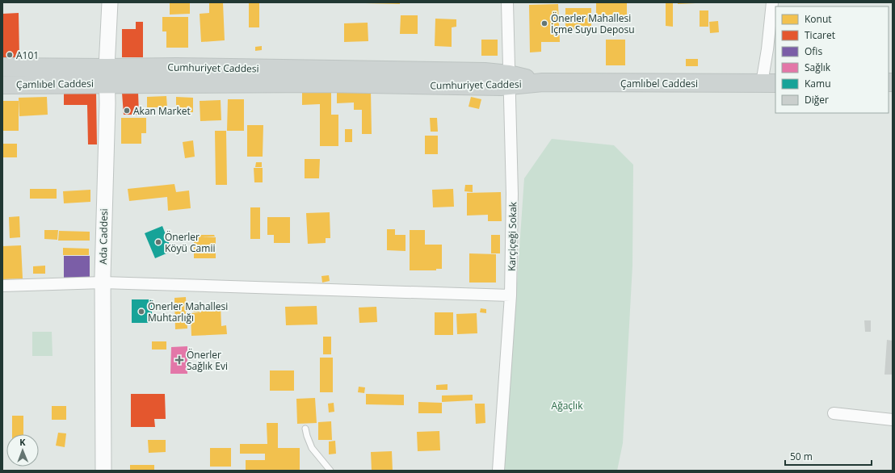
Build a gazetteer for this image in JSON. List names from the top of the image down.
{
  "streets": {
    "main road": ["Cumhuriyet Caddesi", "Çamlıbel Caddesi", "Ada Caddesi"],
    "street": ["Karçiçeği Sokak"]
  },
  "crossings": [
    ["Cumhuriyet Caddesi", "Çamlıbel Caddesi"],
    ["Cumhuriyet Caddesi", "Ada Caddesi"],
    ["Cumhuriyet Caddesi", "Karçiçeği Sokak"],
    ["Çamlıbel Caddesi", "Ada Caddesi"]
  ],
  "parks": ["Ağaçlık"],
  "places": {
    "other": [
      "Önerler Mahallesi İçme Suyu Deposu",
      "A101",
      "Akan Market",
      "Önerler Köyü Camii",
      "Önerler Mahallesi Muhtarlığı"
    ],
    "health": ["Önerler Sağlık Evi"]
  },
  "legend": [
    "Konut",
    "Ticaret",
    "Ofis",
    "Sağlık",
    "Kamu",
    "Diğer"
  ],
  "scale_bar": "50 m",
  "north": "top"
}
